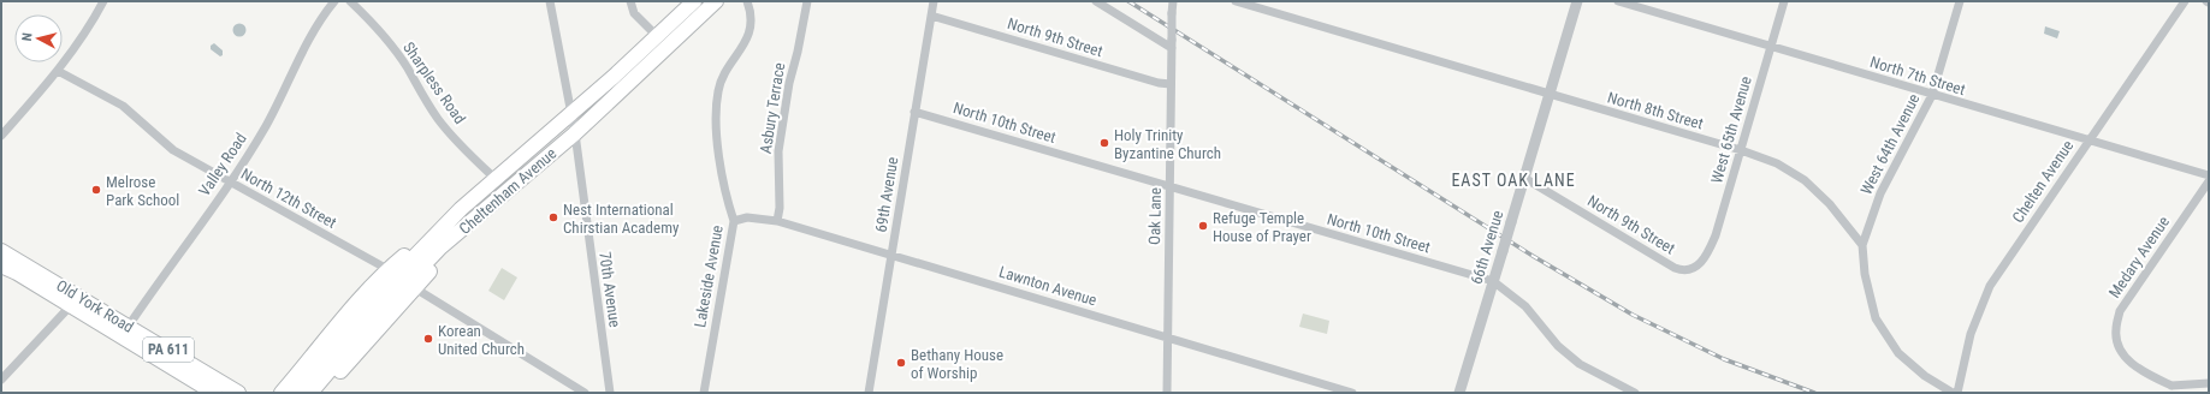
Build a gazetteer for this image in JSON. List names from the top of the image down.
{
  "streets": {
    "highway": ["Cheltenham Avenue", "Old York Road", "PA 611"],
    "street": [
      "North 9th Street",
      "North 7th Street",
      "Sharpless Road",
      "Asbury Terrace",
      "North 8th Street",
      "North 10th Street",
      "West 65th Avenue",
      "West 64th Avenue",
      "Valley Road",
      "Chelten Avenue",
      "69th Avenue",
      "North 12th Street",
      "Oak Lane",
      "66th Avenue",
      "Medary Avenue",
      "Lakeside Avenue",
      "Lawnton Avenue",
      "70th Avenue"
    ]
  },
  "crossings": [
    ["North 9th Street", "West 65th Avenue"],
    ["North 9th Street", "69th Avenue"],
    ["North 9th Street", "Oak Lane"],
    ["North 9th Street", "66th Avenue"],
    ["North 7th Street", "West 65th Avenue"],
    ["North 7th Street", "West 64th Avenue"],
    ["North 7th Street", "Chelten Avenue"],
    ["Sharpless Road", "Cheltenham Avenue"],
    ["Asbury Terrace", "Lawnton Avenue"],
    ["North 8th Street", "West 65th Avenue"],
    ["North 8th Street", "West 64th Avenue"],
    ["North 8th Street", "66th Avenue"],
    ["North 10th Street", "69th Avenue"],
    ["North 10th Street", "Oak Lane"],
    ["North 10th Street", "66th Avenue"],
    ["Valley Road", "North 12th Street"],
    ["Valley Road", "Old York Road"],
    ["Cheltenham Avenue", "70th Avenue"],
    ["69th Avenue", "Lawnton Avenue"],
    ["Oak Lane", "Lawnton Avenue"],
    ["Lakeside Avenue", "Lawnton Avenue"]
  ],
  "districts": ["EAST OAK LANE"],
  "places": [
    "Holy Trinity Byzantine Church",
    "Melrose Park School",
    "Nest International Chirstian Academy",
    "Refuge Temple House of Prayer",
    "Korean United Church",
    "Bethany House of Worship"
  ],
  "north": "left"
}
